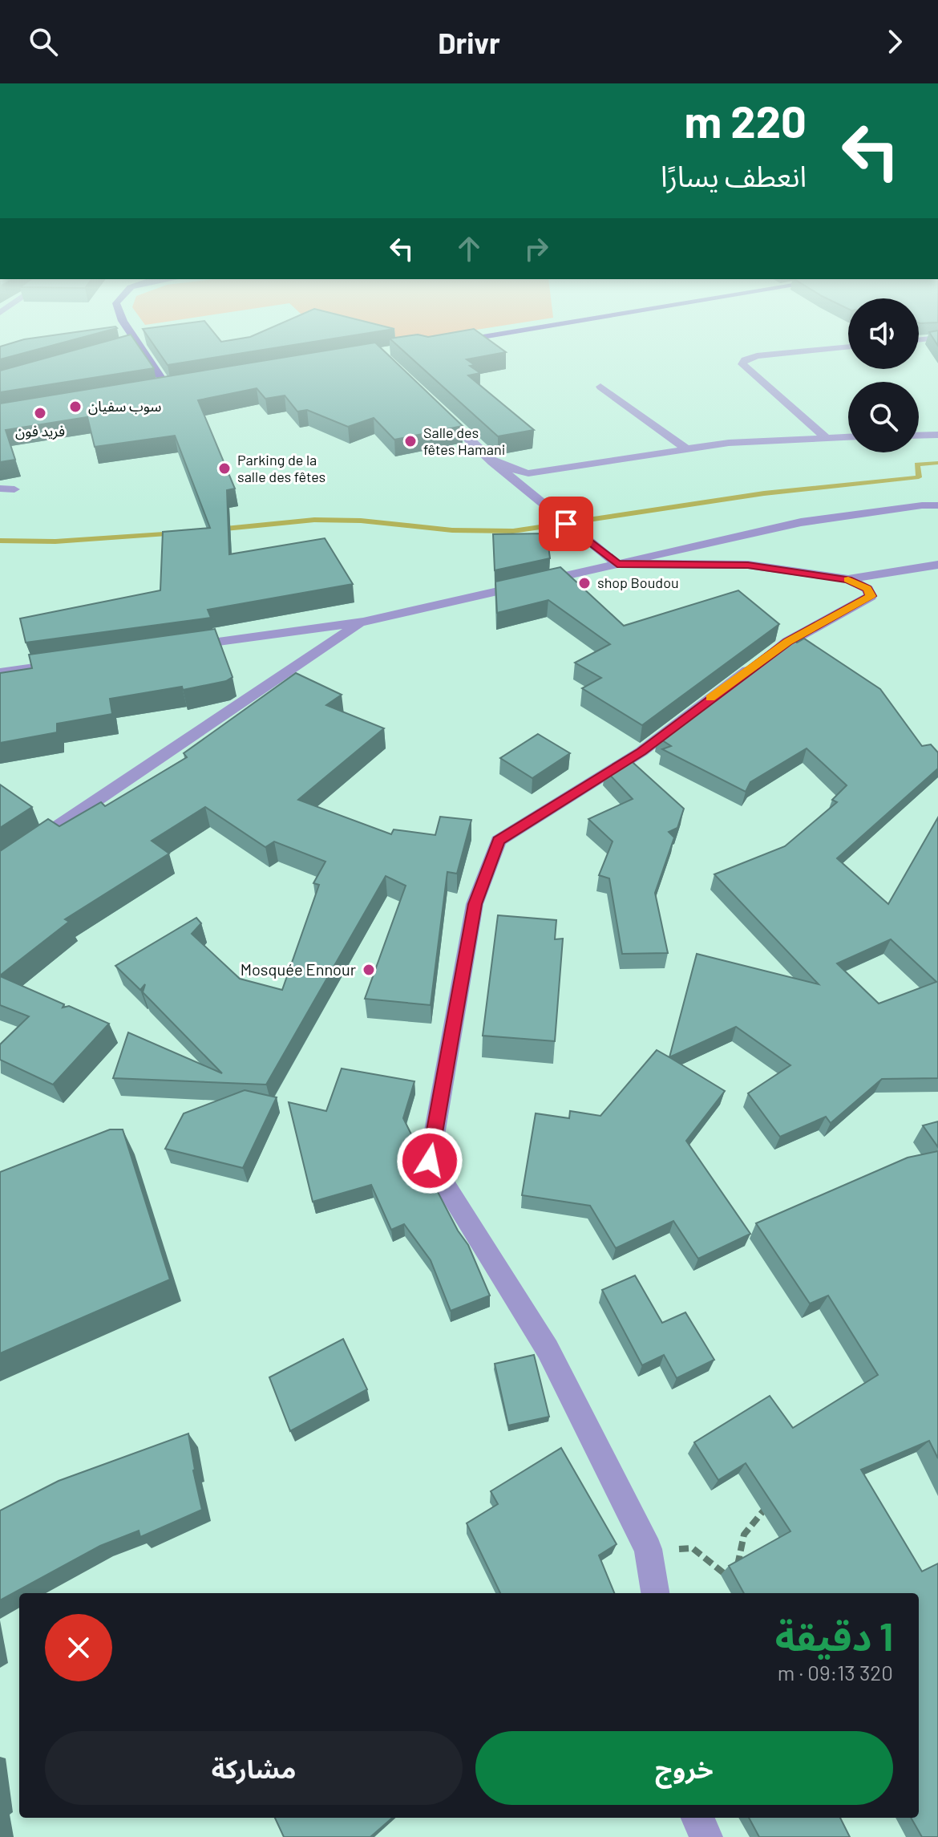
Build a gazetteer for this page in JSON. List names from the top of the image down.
{
  "places": [
    "سوب سفيان",
    "فريد فون",
    "Salle des fêtes Hamani",
    "Parking de la salle des fêtes",
    "shop Boudou",
    "Mosquée Ennour"
  ],
  "page": {
    "header": "Drivr",
    "turn": ["220 m", "انعطف يسارًا"],
    "heading": ["1 دقيقة", "320 m · 09:13"],
    "buttons": ["خروج", "مشاركة"]
  }
}
